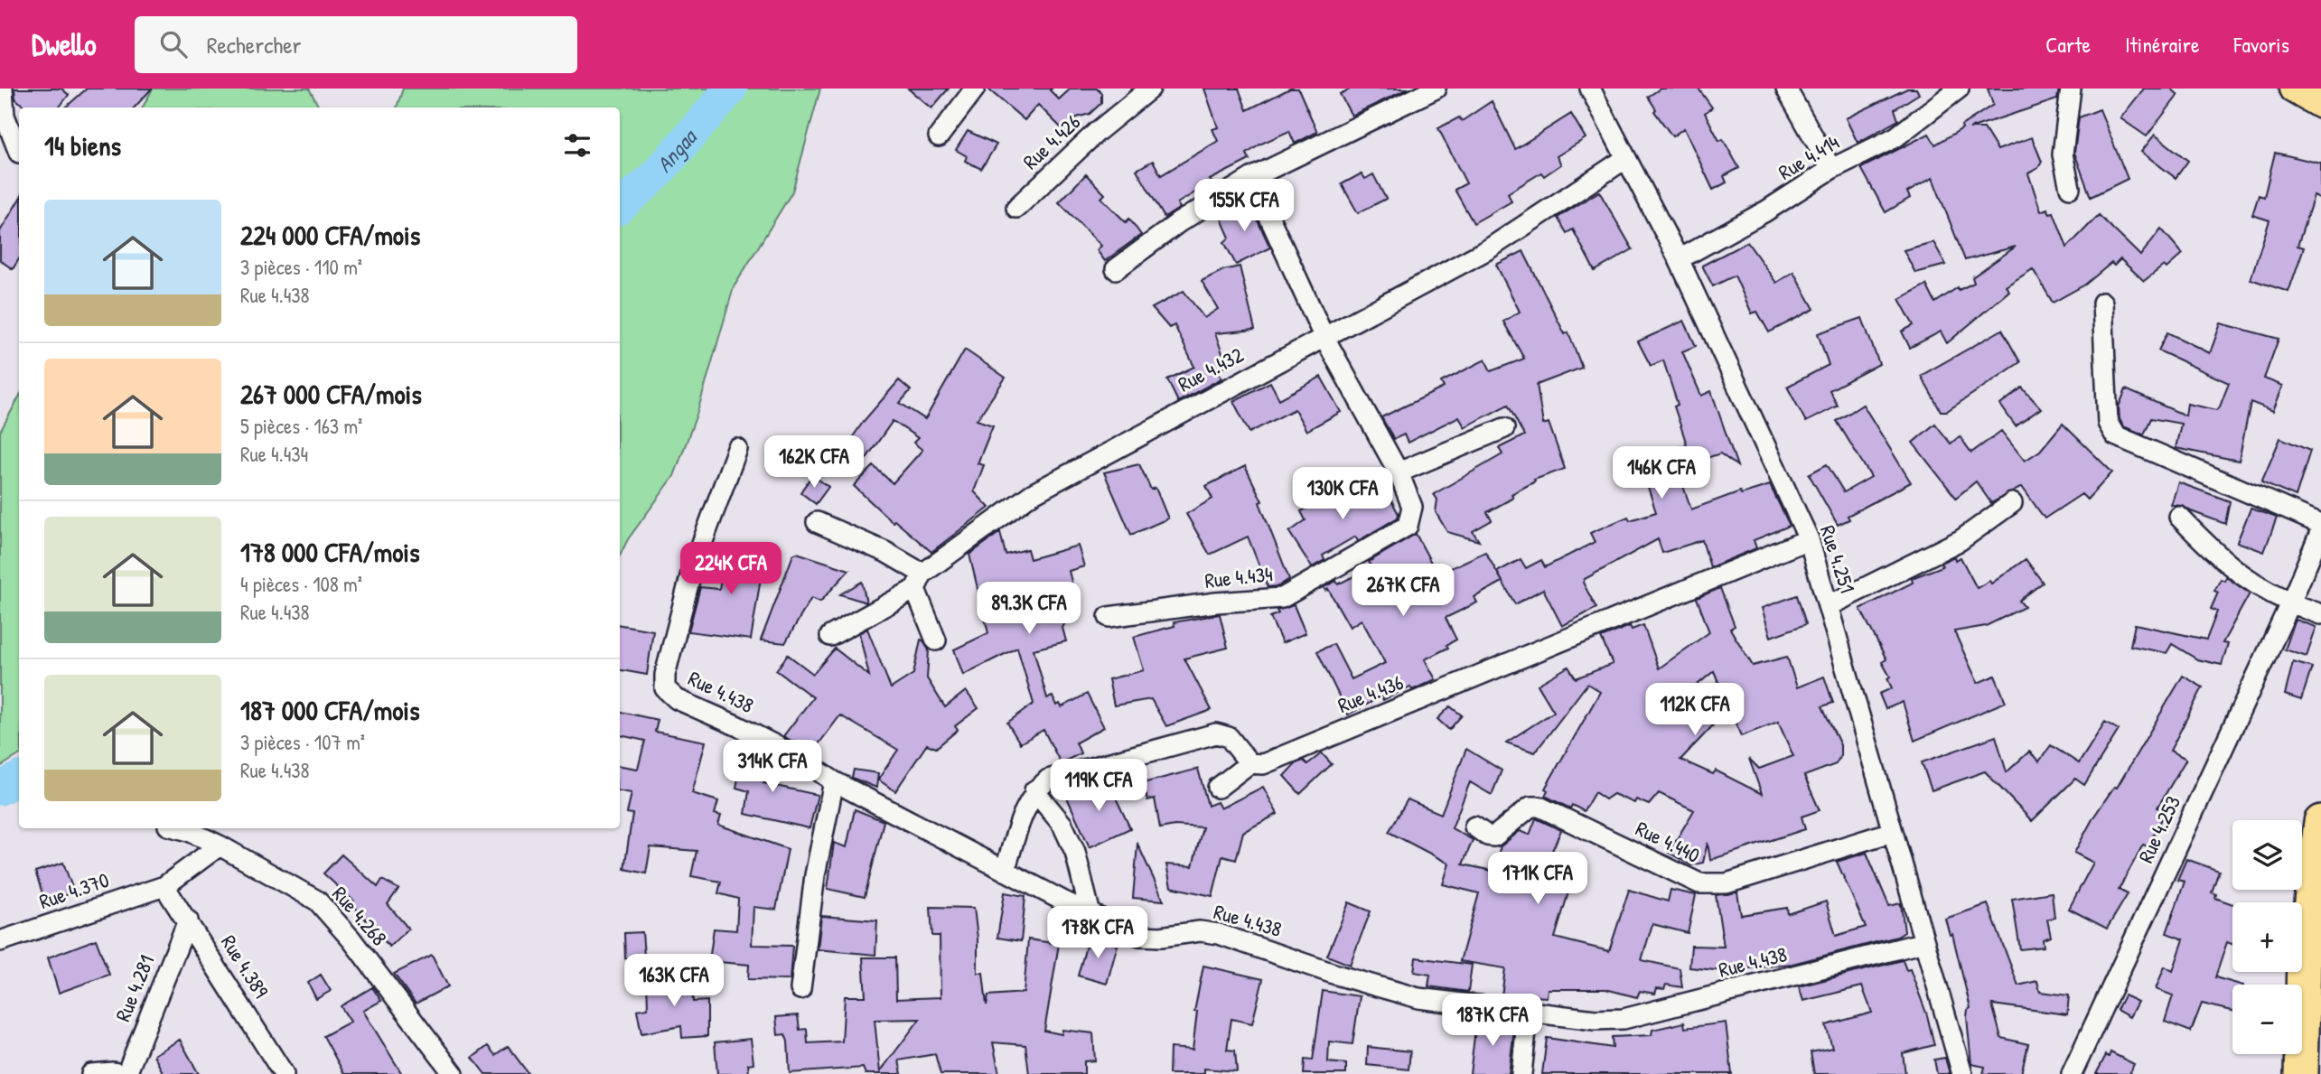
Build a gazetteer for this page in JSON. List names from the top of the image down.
{
  "streets": {
    "street": [
      "Rue 4.426",
      "Rue 4.414",
      "Rue 4.432",
      "Rue 4.251",
      "Rue 4.434",
      "Rue 4.438",
      "Rue 4.436",
      "Rue 4.253",
      "Rue 4.440",
      "Rue 4.370",
      "Rue 4.268",
      "Rue 4.389",
      "Rue 4.281"
    ]
  },
  "crossings": [
    ["Rue 4.414", "Rue 4.251"],
    ["Rue 4.432", "Rue 4.251"],
    ["Rue 4.432", "Rue 4.434"],
    ["Rue 4.251", "Rue 4.438"],
    ["Rue 4.251", "Rue 4.436"],
    ["Rue 4.251", "Rue 4.440"],
    ["Rue 4.370", "Rue 4.389"],
    ["Rue 4.389", "Rue 4.281"]
  ],
  "water": ["Angaa"],
  "page": {
    "header": "Dwello",
    "search": "Rechercher",
    "nav": ["Carte", "Itinéraire", "Favoris"],
    "heading": "14 biens",
    "price": [
      "155K CFA",
      "162K CFA",
      "146K CFA",
      "130K CFA",
      "224K CFA",
      "267K CFA",
      "89.3K CFA",
      "112K CFA",
      "314K CFA",
      "119K CFA",
      "171K CFA",
      "178K CFA",
      "163K CFA",
      "187K CFA"
    ],
    "list": [
      {
        "name": "224 000 CFA/mois",
        "note": "3 pièces · 110 m² · Rue 4.438"
      },
      {
        "name": "267 000 CFA/mois",
        "note": "5 pièces · 163 m² · Rue 4.434"
      },
      {
        "name": "178 000 CFA/mois",
        "note": "4 pièces · 108 m² · Rue 4.438"
      },
      {
        "name": "187 000 CFA/mois",
        "note": "3 pièces · 107 m² · Rue 4.438"
      }
    ],
    "map_buttons": ["+", "−"]
  }
}
